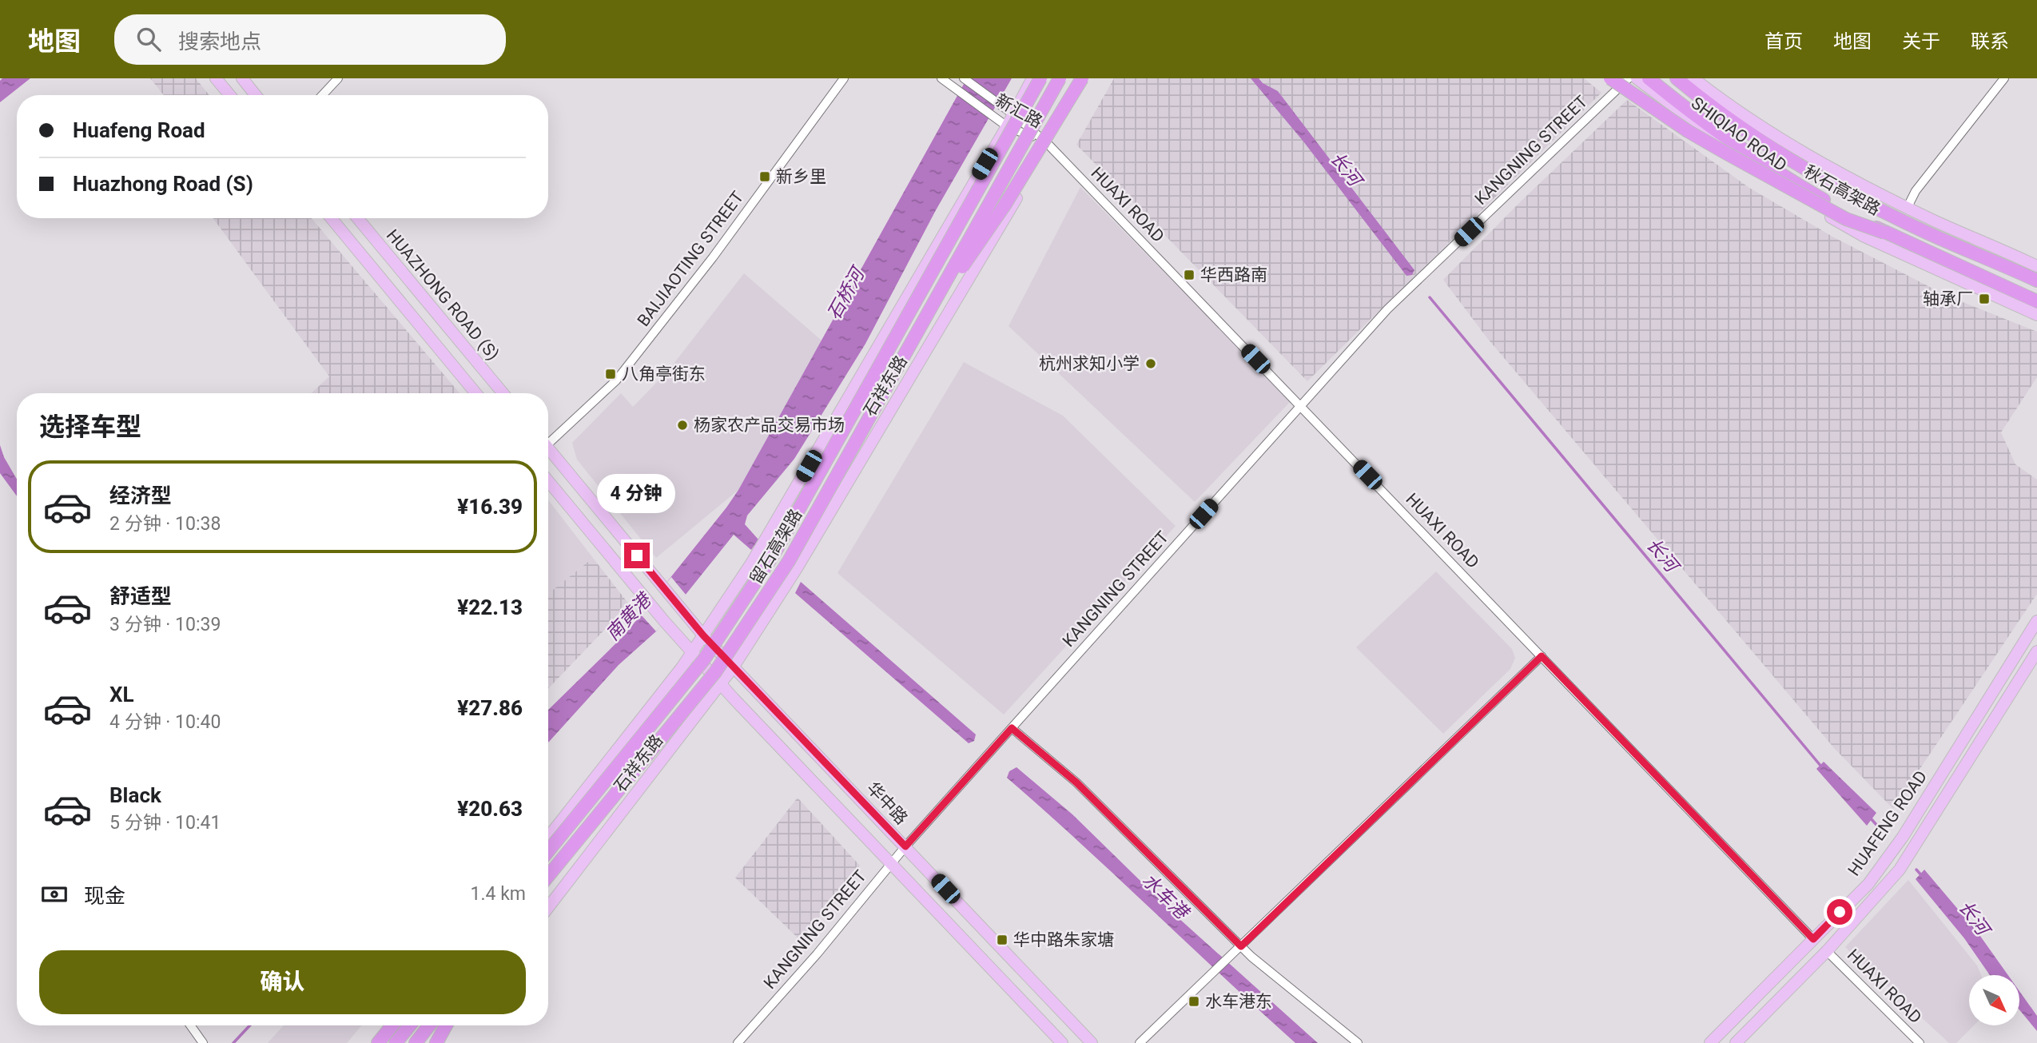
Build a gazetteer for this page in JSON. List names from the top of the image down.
{
  "streets": {
    "highway": ["秋石高架路", "留石高架路"],
    "main road": [
      "SHIQIAO ROAD",
      "HUAZHONG ROAD (S)",
      "石祥东路",
      "华中路",
      "HUAFENG ROAD"
    ],
    "street": [
      "新汇路",
      "KANGNING STREET",
      "HUAXI ROAD",
      "BAIJIAOTING STREET"
    ]
  },
  "crossings": [
    ["新汇路", "HUAXI ROAD"],
    ["新汇路", "石祥东路"],
    ["KANGNING STREET", "HUAXI ROAD"],
    ["KANGNING STREET", "华中路"],
    ["HUAXI ROAD", "石祥东路"],
    ["HUAXI ROAD", "HUAFENG ROAD"],
    ["石祥东路", "华中路"]
  ],
  "water": [
    "长河",
    "石桥河",
    "南黄港",
    "水车港"
  ],
  "places": {
    "transit": [
      "新乡里",
      "华西路南",
      "轴承厂",
      "八角亭街东",
      "华中路朱家塘",
      "水车港东"
    ],
    "other": ["杭州求知小学", "杨家农产品交易市场"]
  },
  "north": "bottom right",
  "page": {
    "header": "地图",
    "search": "搜索地点",
    "nav": [
      "首页",
      "地图",
      "关于",
      "联系"
    ],
    "banner": ["Huafeng Road", "Huazhong Road (S)"],
    "heading": "选择车型",
    "list": [
      {
        "name": "经济型",
        "note": "2 分钟 · 10:38",
        "value": "¥16.39"
      },
      {
        "name": "舒适型",
        "note": "3 分钟 · 10:39",
        "value": "¥22.13"
      },
      {
        "name": "XL",
        "note": "4 分钟 · 10:40",
        "value": "¥27.86"
      },
      {
        "name": "Black",
        "note": "5 分钟 · 10:41",
        "value": "¥20.63"
      }
    ],
    "bubble": "4 分钟",
    "pay": ["现金", "1.4 km"],
    "buttons": "确认"
  }
}
